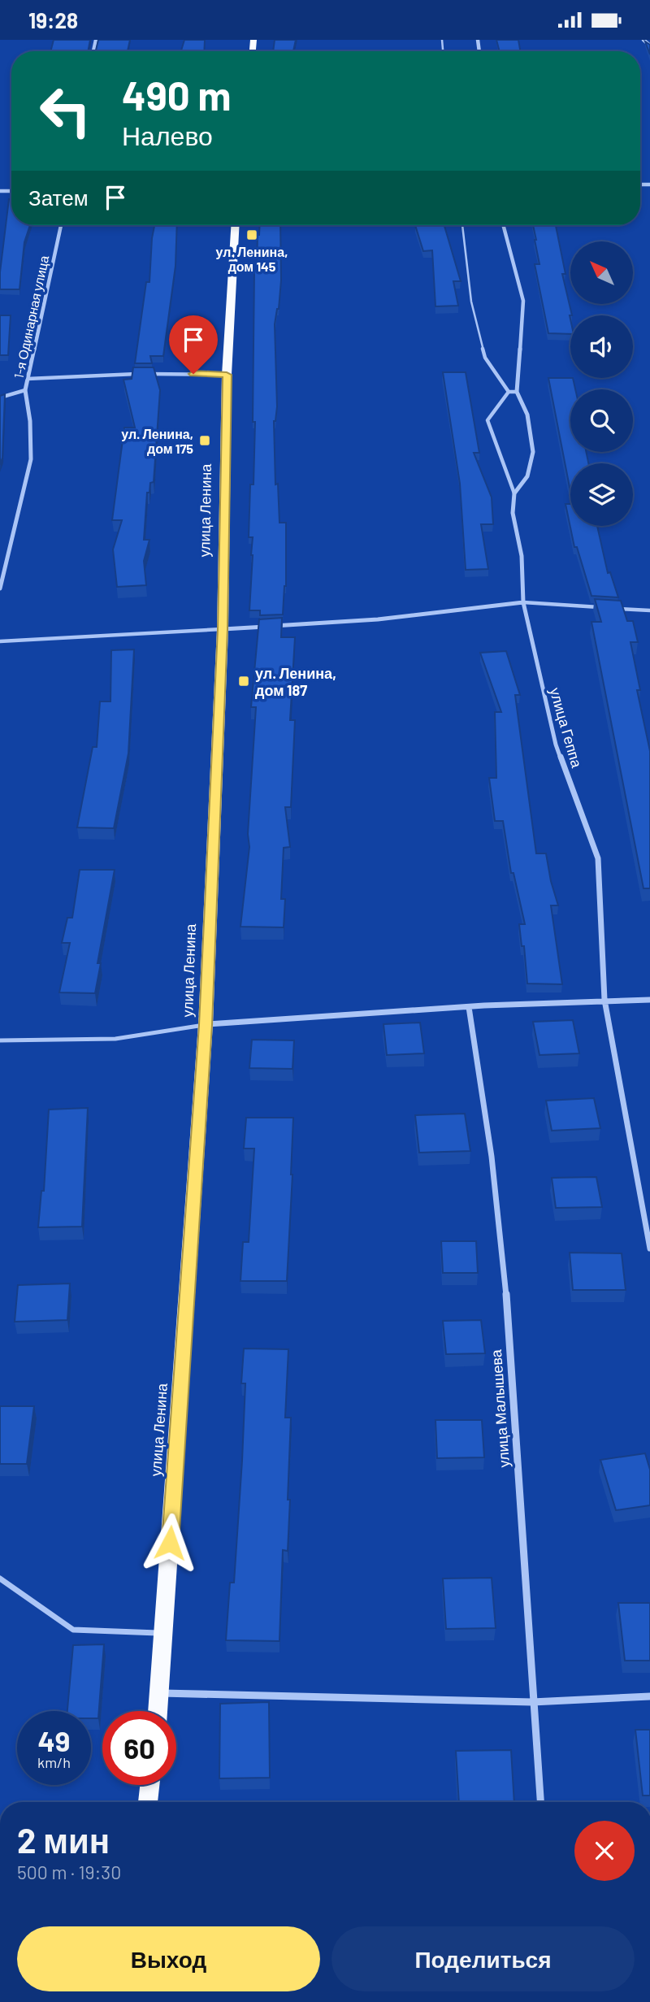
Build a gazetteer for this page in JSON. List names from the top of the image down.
{
  "streets": {
    "main road": ["улица Ленина"],
    "street": ["1-я Одинарная улица", "улица Геппа", "улица Малышева"]
  },
  "places": {
    "transit": ["ул. Ленина, дом 145", "ул. Ленина, дом 175", "ул. Ленина, дом 187"]
  },
  "north": "top left",
  "page": {
    "status": "19:28",
    "turn": ["490 m", "Налево"],
    "then": "Затем",
    "speed": "49 km/h",
    "limit": "60",
    "heading": ["2 мин", "500 m · 19:30"],
    "buttons": ["Выход", "Поделиться"]
  }
}
